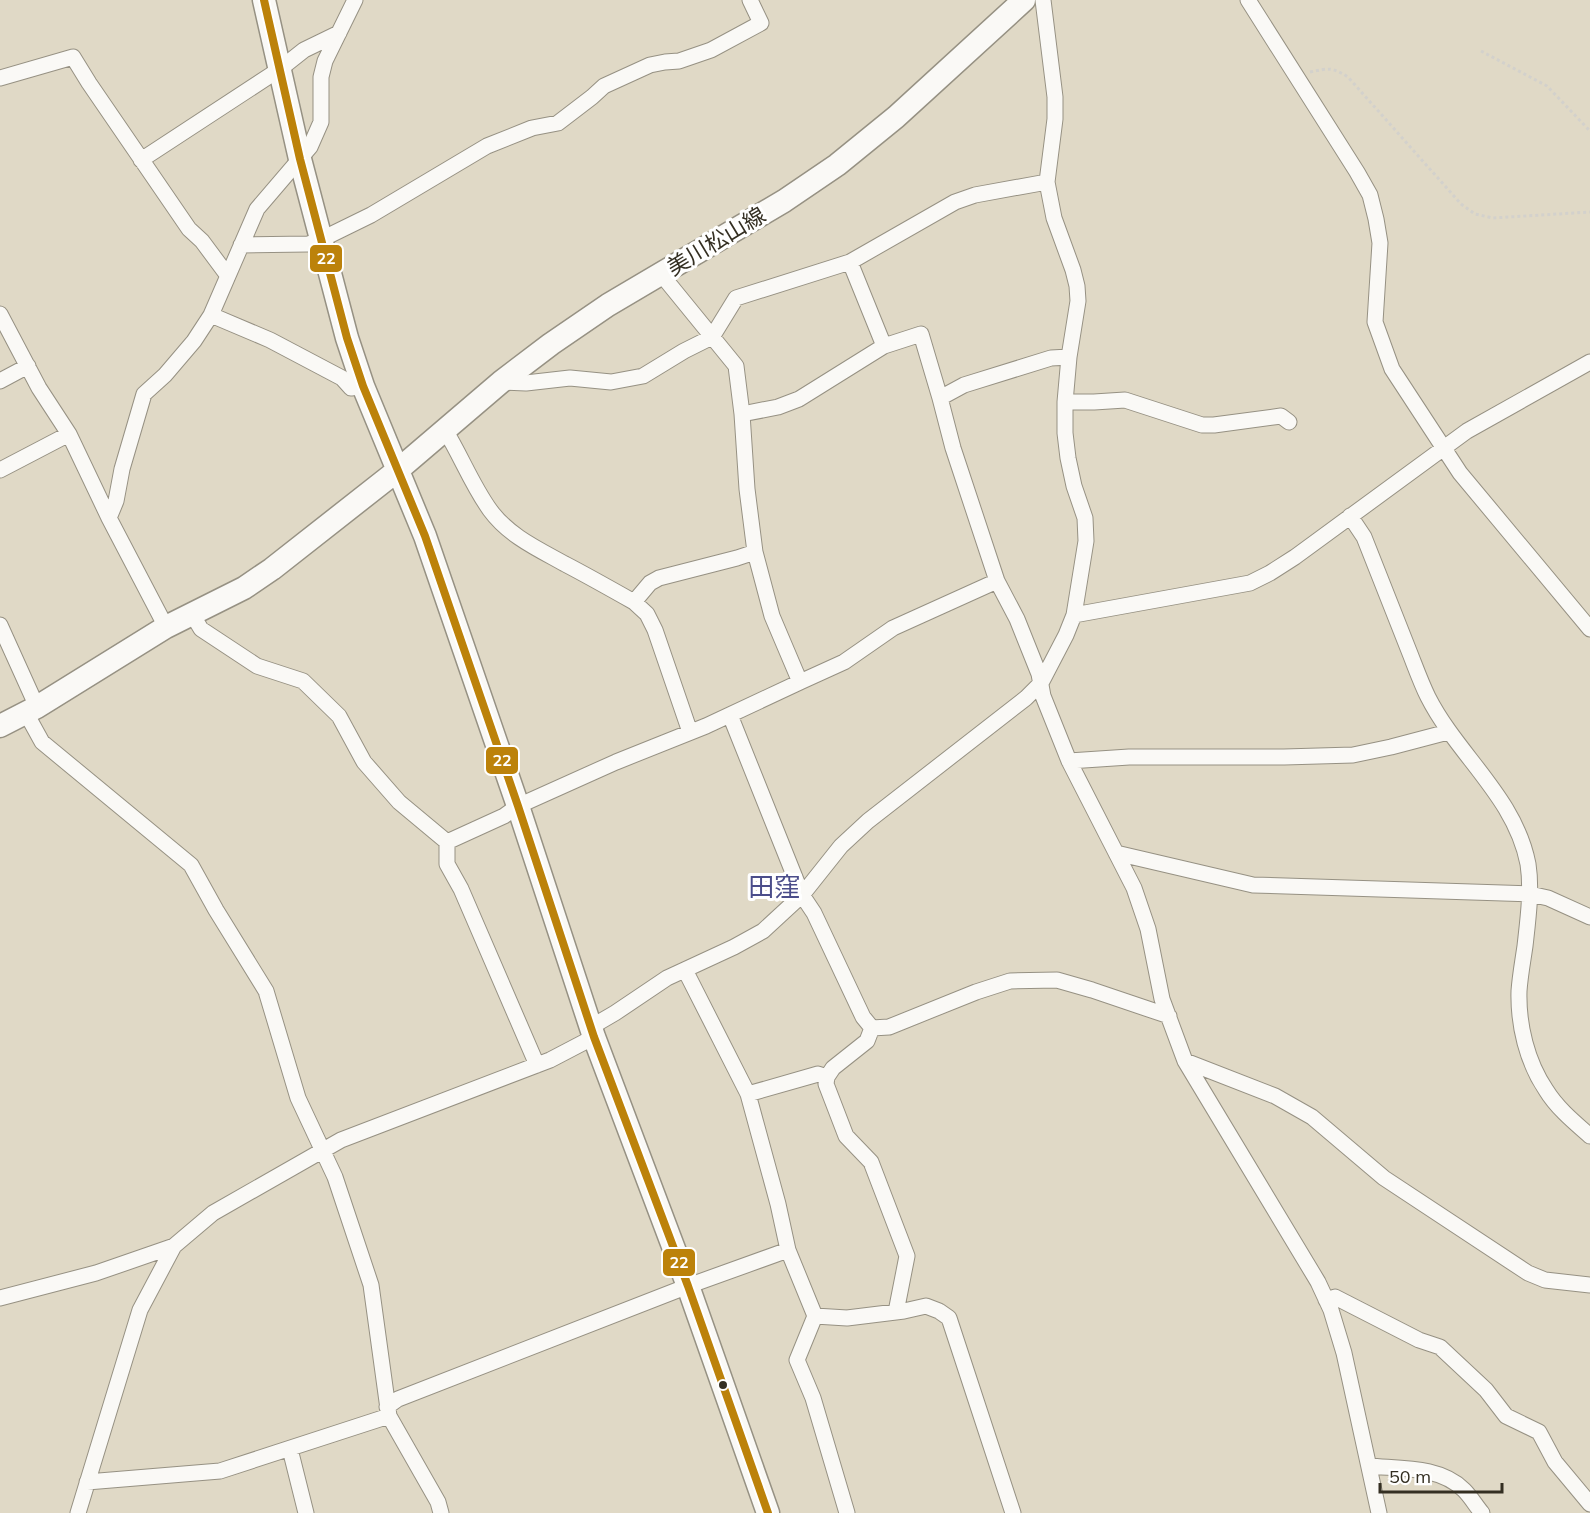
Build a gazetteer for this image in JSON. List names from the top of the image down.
{
  "streets": {
    "main road": ["美川松山線"]
  },
  "districts": ["田窪"],
  "lines": ["transit line 22"],
  "scale_bar": "50 m"
}
